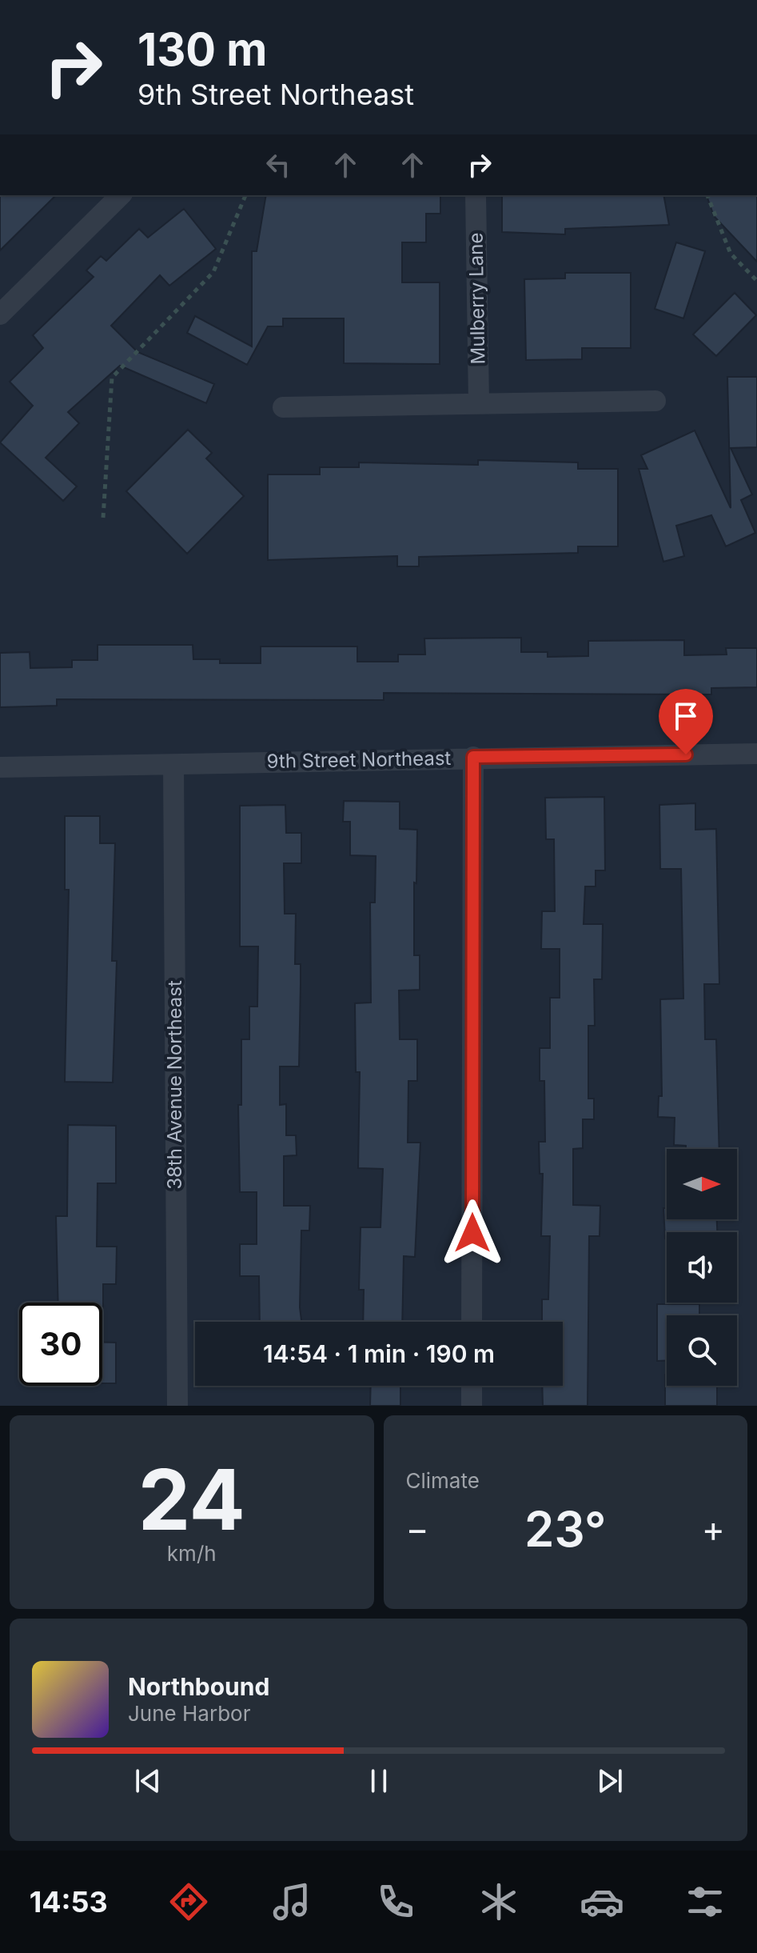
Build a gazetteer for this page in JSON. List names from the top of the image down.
{
  "streets": {
    "street": ["Mulberry Lane", "9th Street Northeast", "38th Avenue Northeast"]
  },
  "crossings": [
    ["9th Street Northeast", "38th Avenue Northeast"]
  ],
  "north": "right",
  "page": {
    "turn": ["130 m", "9th Street Northeast"],
    "limit": "30",
    "trip": "14:54 · 1 min · 190 m",
    "tile": [
      ["24", "km/h"],
      "Climate"
    ],
    "heat": ["−", "23°", "+"],
    "song": ["Northbound", "June Harbor"],
    "tabs": "14:53"
  }
}
